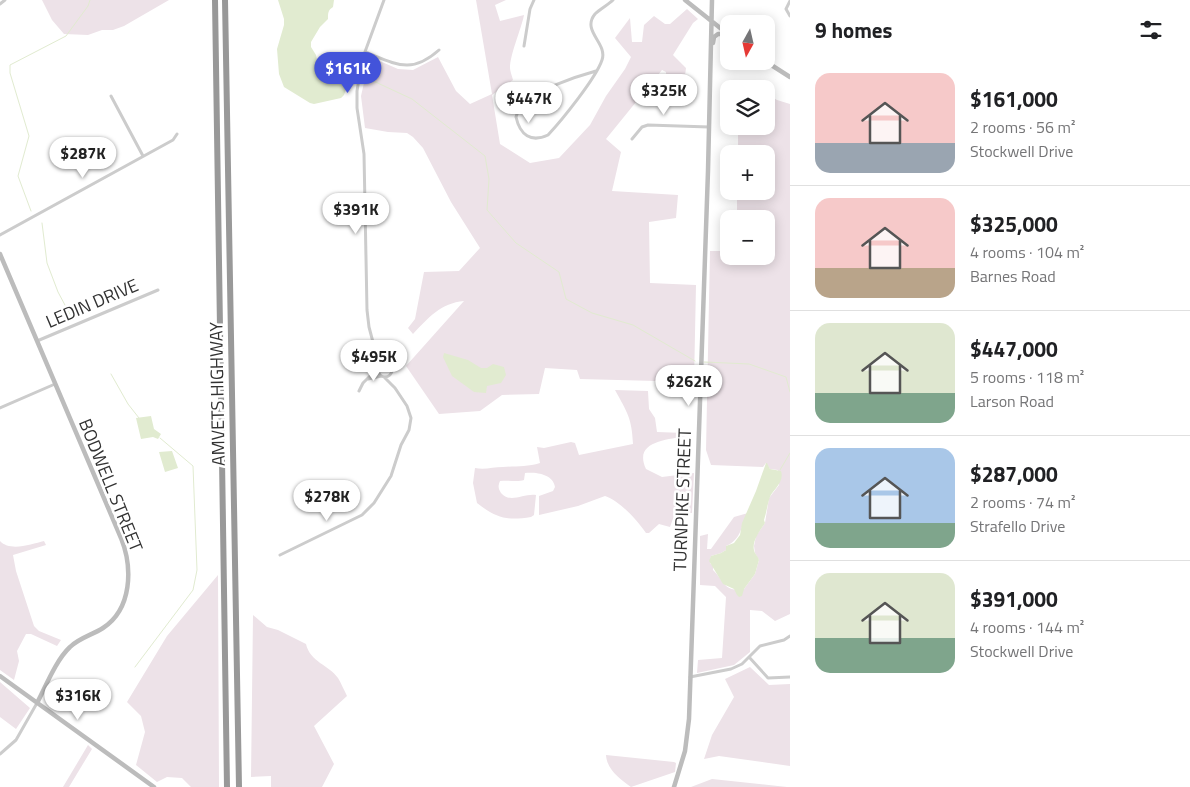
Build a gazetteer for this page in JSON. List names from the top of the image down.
{
  "streets": {
    "highway": ["AMVETS HIGHWAY"],
    "street": ["LEDIN DRIVE", "BODWELL STREET", "TURNPIKE STREET"]
  },
  "crossings": [
    ["LEDIN DRIVE", "BODWELL STREET"]
  ],
  "north": "bottom",
  "page": {
    "heading": "9 homes",
    "map_buttons": ["+", "−"],
    "price": [
      "$161K",
      "$325K",
      "$447K",
      "$287K",
      "$391K",
      "$495K",
      "$262K",
      "$278K",
      "$316K"
    ],
    "list": [
      {
        "name": "$161,000",
        "note": "2 rooms · 56 m² · Stockwell Drive"
      },
      {
        "name": "$325,000",
        "note": "4 rooms · 104 m² · Barnes Road"
      },
      {
        "name": "$447,000",
        "note": "5 rooms · 118 m² · Larson Road"
      },
      {
        "name": "$287,000",
        "note": "2 rooms · 74 m² · Strafello Drive"
      },
      {
        "name": "$391,000",
        "note": "4 rooms · 144 m² · Stockwell Drive"
      }
    ]
  }
}
